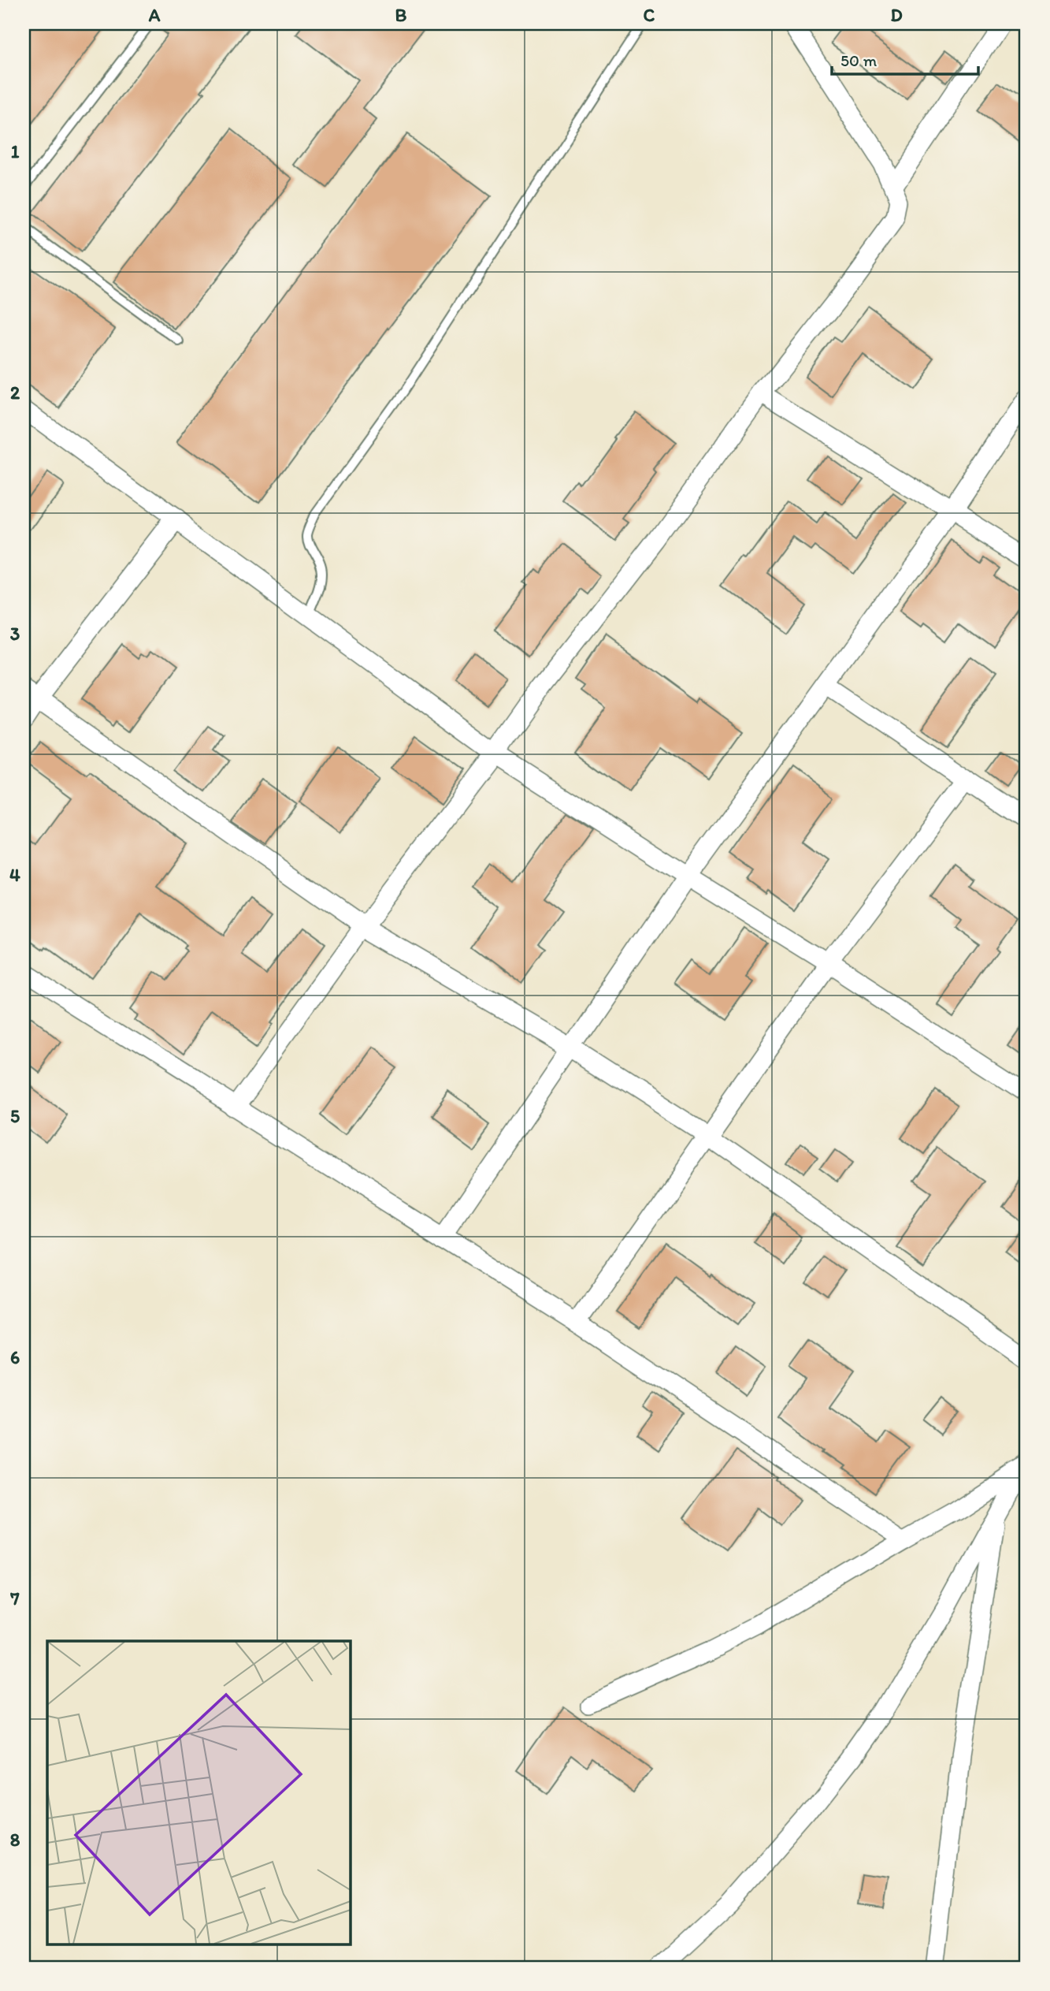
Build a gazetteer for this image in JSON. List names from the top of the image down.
{
  "scale_bar": "50 m",
  "grid": {
    "columns": [
      "A",
      "B",
      "C",
      "D"
    ],
    "rows": [
      "1",
      "2",
      "3",
      "4",
      "5",
      "6",
      "7",
      "8"
    ]
  }
}
